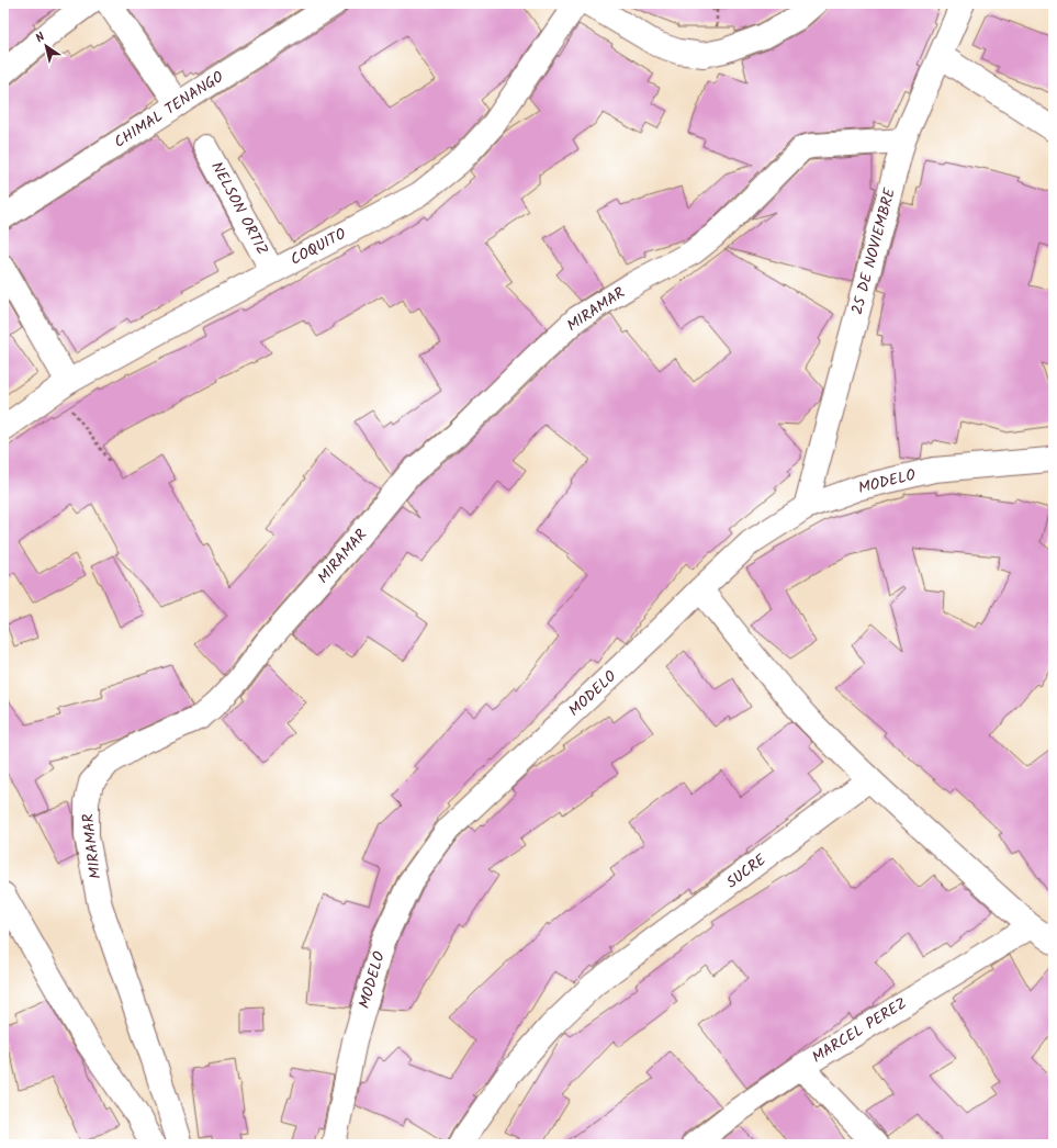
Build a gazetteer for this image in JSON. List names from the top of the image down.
{
  "streets": {
    "street": [
      "CHIMAL TENANGO",
      "NELSON ORTIZ",
      "COQUITO",
      "25 DE NOVIEMBRE",
      "MIRAMAR",
      "MODELO",
      "SUCRE",
      "MARCEL PEREZ"
    ]
  },
  "crossings": [
    ["NELSON ORTIZ", "COQUITO"],
    ["25 DE NOVIEMBRE", "MIRAMAR"],
    ["25 DE NOVIEMBRE", "MODELO"]
  ],
  "north": "top left"
}
